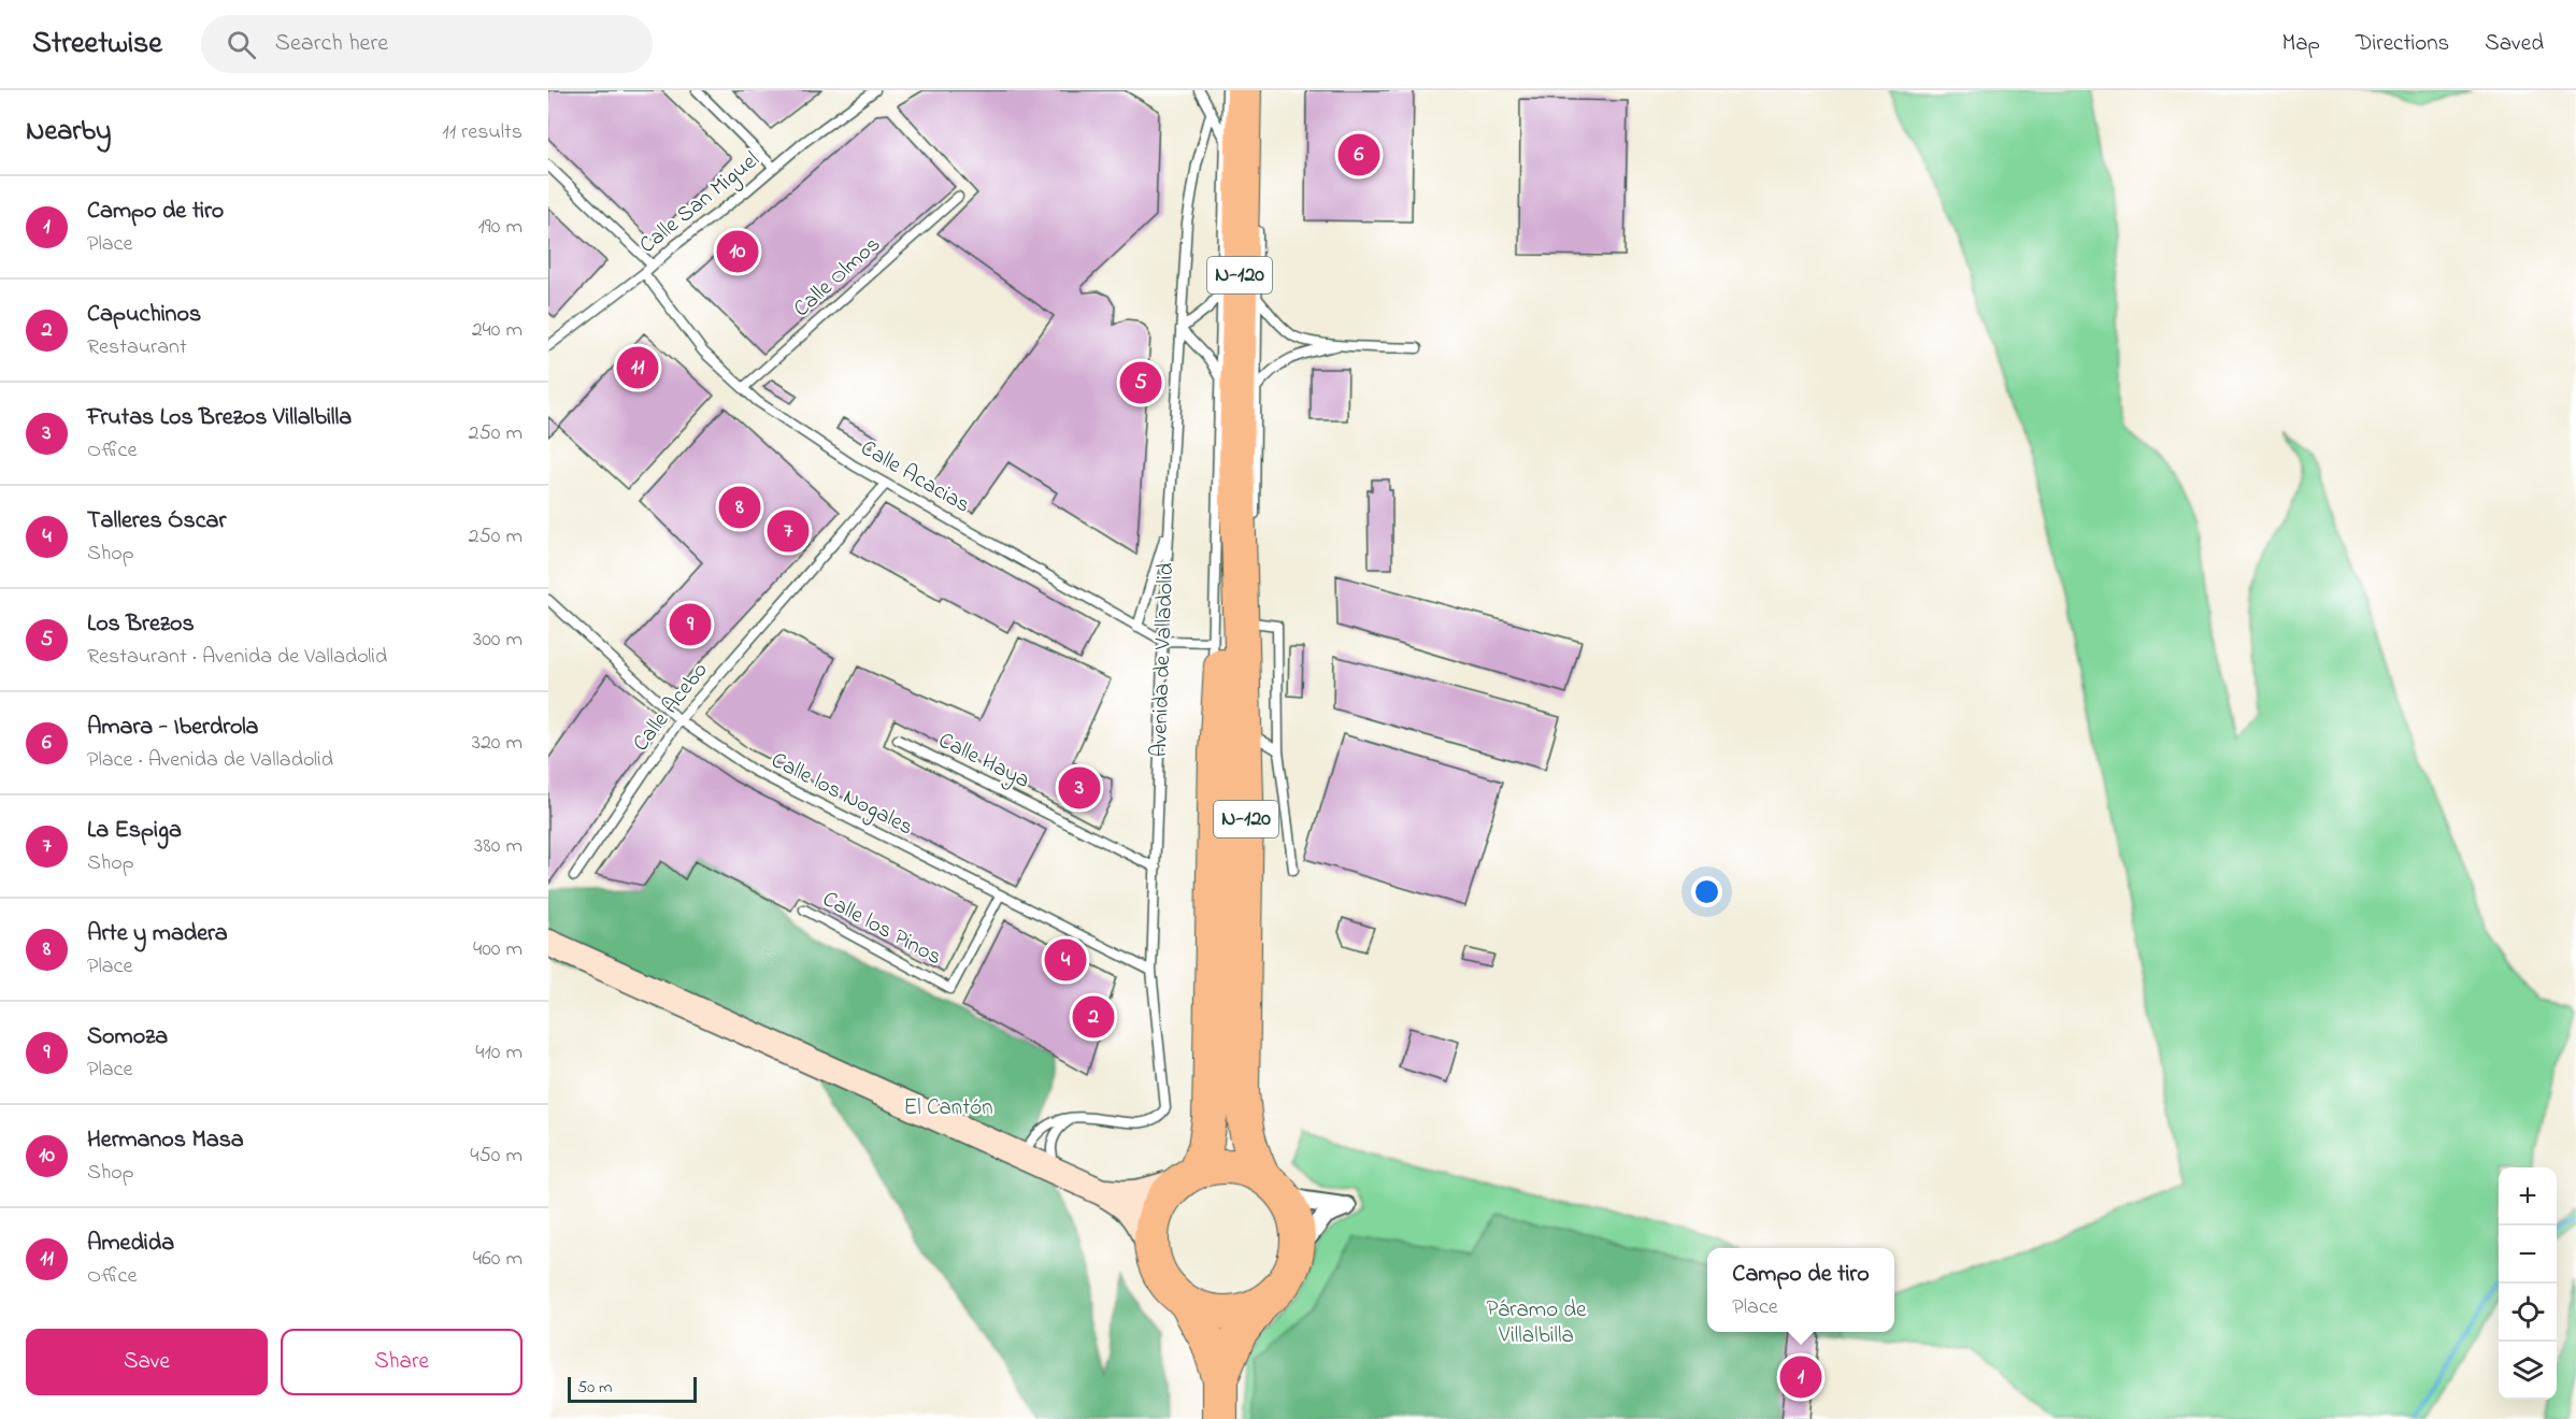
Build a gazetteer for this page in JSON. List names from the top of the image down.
{
  "streets": {
    "highway": ["N-120"],
    "lane": [
      "Calle San Miguel",
      "Calle Olmos",
      "Calle Acacias",
      "Avenida de Valladolid",
      "Calle Acebo",
      "Calle Haya",
      "Calle los Nogales",
      "Calle los Pinos"
    ]
  },
  "crossings": [
    ["Calle San Miguel", "Calle Acacias"],
    ["Calle Olmos", "Calle Acacias"],
    ["Calle Acacias", "Avenida de Valladolid"],
    ["Calle Acacias", "Calle Acebo"],
    ["Avenida de Valladolid", "Calle Haya"],
    ["Avenida de Valladolid", "Calle los Nogales"],
    ["Calle Acebo", "Calle los Nogales"],
    ["Calle los Nogales", "Calle los Pinos"]
  ],
  "parks": ["El Cantón", "Páramo de Villalbilla"],
  "scale_bar": "50 m",
  "page": {
    "header": "Streetwise",
    "search": "Search here",
    "nav": ["Map", "Directions", "Saved"],
    "heading": ["Nearby", "11 results"],
    "pins": [
      "6",
      "10",
      "11",
      "5",
      "8",
      "7",
      "9",
      "3",
      "4",
      "2",
      "1"
    ],
    "list": [
      {
        "mark": "1",
        "name": "Campo de tiro",
        "note": "Place",
        "value": "190 m"
      },
      {
        "mark": "2",
        "name": "Capuchinos",
        "note": "Restaurant",
        "value": "240 m"
      },
      {
        "mark": "3",
        "name": "Frutas Los Brezos Villalbilla",
        "note": "Office",
        "value": "250 m"
      },
      {
        "mark": "4",
        "name": "Talleres Óscar",
        "note": "Shop",
        "value": "250 m"
      },
      {
        "mark": "5",
        "name": "Los Brezos",
        "note": "Restaurant · Avenida de Valladolid",
        "value": "300 m"
      },
      {
        "mark": "6",
        "name": "Amara - Iberdrola",
        "note": "Place · Avenida de Valladolid",
        "value": "320 m"
      },
      {
        "mark": "7",
        "name": "La Espiga",
        "note": "Shop",
        "value": "380 m"
      },
      {
        "mark": "8",
        "name": "Arte y madera",
        "note": "Place",
        "value": "400 m"
      },
      {
        "mark": "9",
        "name": "Somoza",
        "note": "Place",
        "value": "410 m"
      },
      {
        "mark": "10",
        "name": "Hermanos Masa",
        "note": "Shop",
        "value": "450 m"
      },
      {
        "mark": "11",
        "name": "Amedida",
        "note": "Office",
        "value": "460 m"
      }
    ],
    "map_buttons": ["+", "−"],
    "popup": ["Campo de tiro", "Place"],
    "buttons": ["Save", "Share"],
    "scale": "50 m"
  }
}
